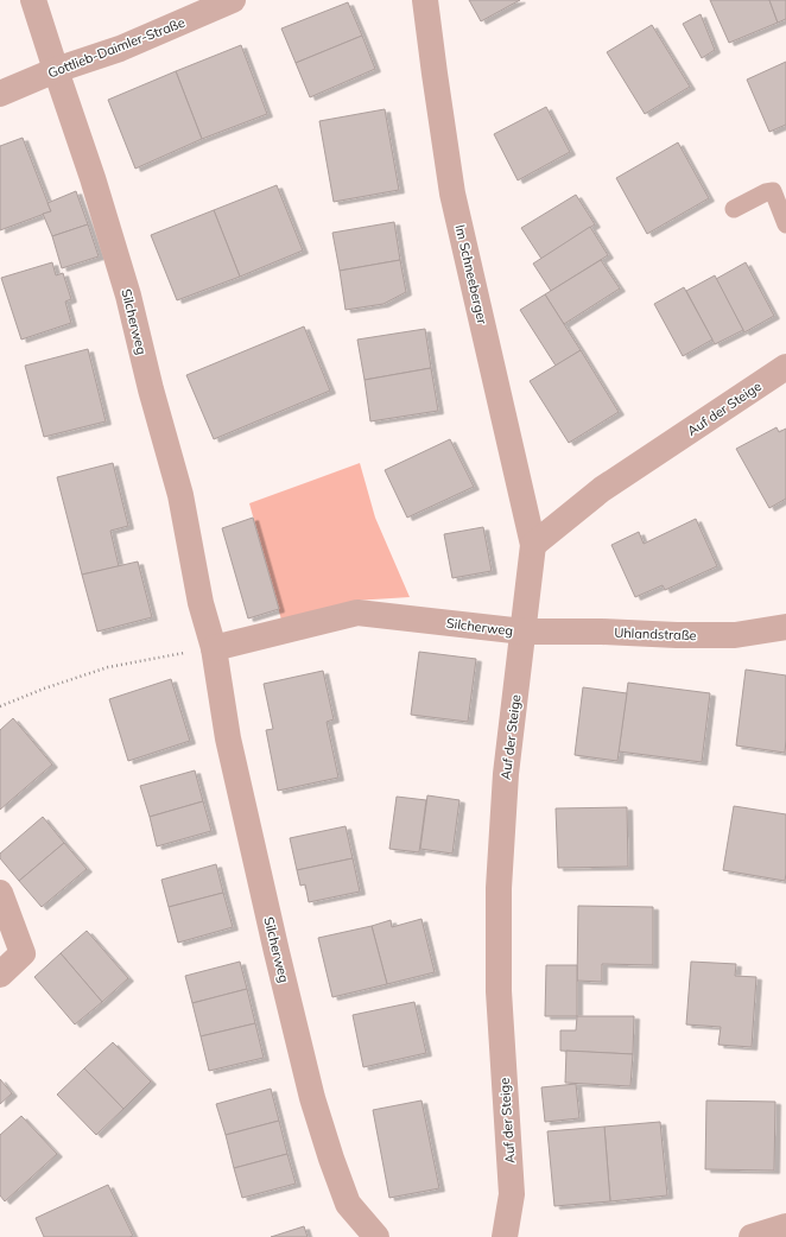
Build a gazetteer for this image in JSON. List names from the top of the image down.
{
  "streets": {
    "street": [
      "Gottlieb-Daimler-Straße",
      "Im Schneeberger",
      "Silcherweg",
      "Auf der Steige",
      "Uhlandstraße"
    ]
  },
  "crossings": [
    ["Gottlieb-Daimler-Straße", "Silcherweg"],
    ["Im Schneeberger", "Auf der Steige"],
    ["Silcherweg", "Auf der Steige"],
    ["Silcherweg", "Uhlandstraße"],
    ["Auf der Steige", "Uhlandstraße"]
  ]
}
